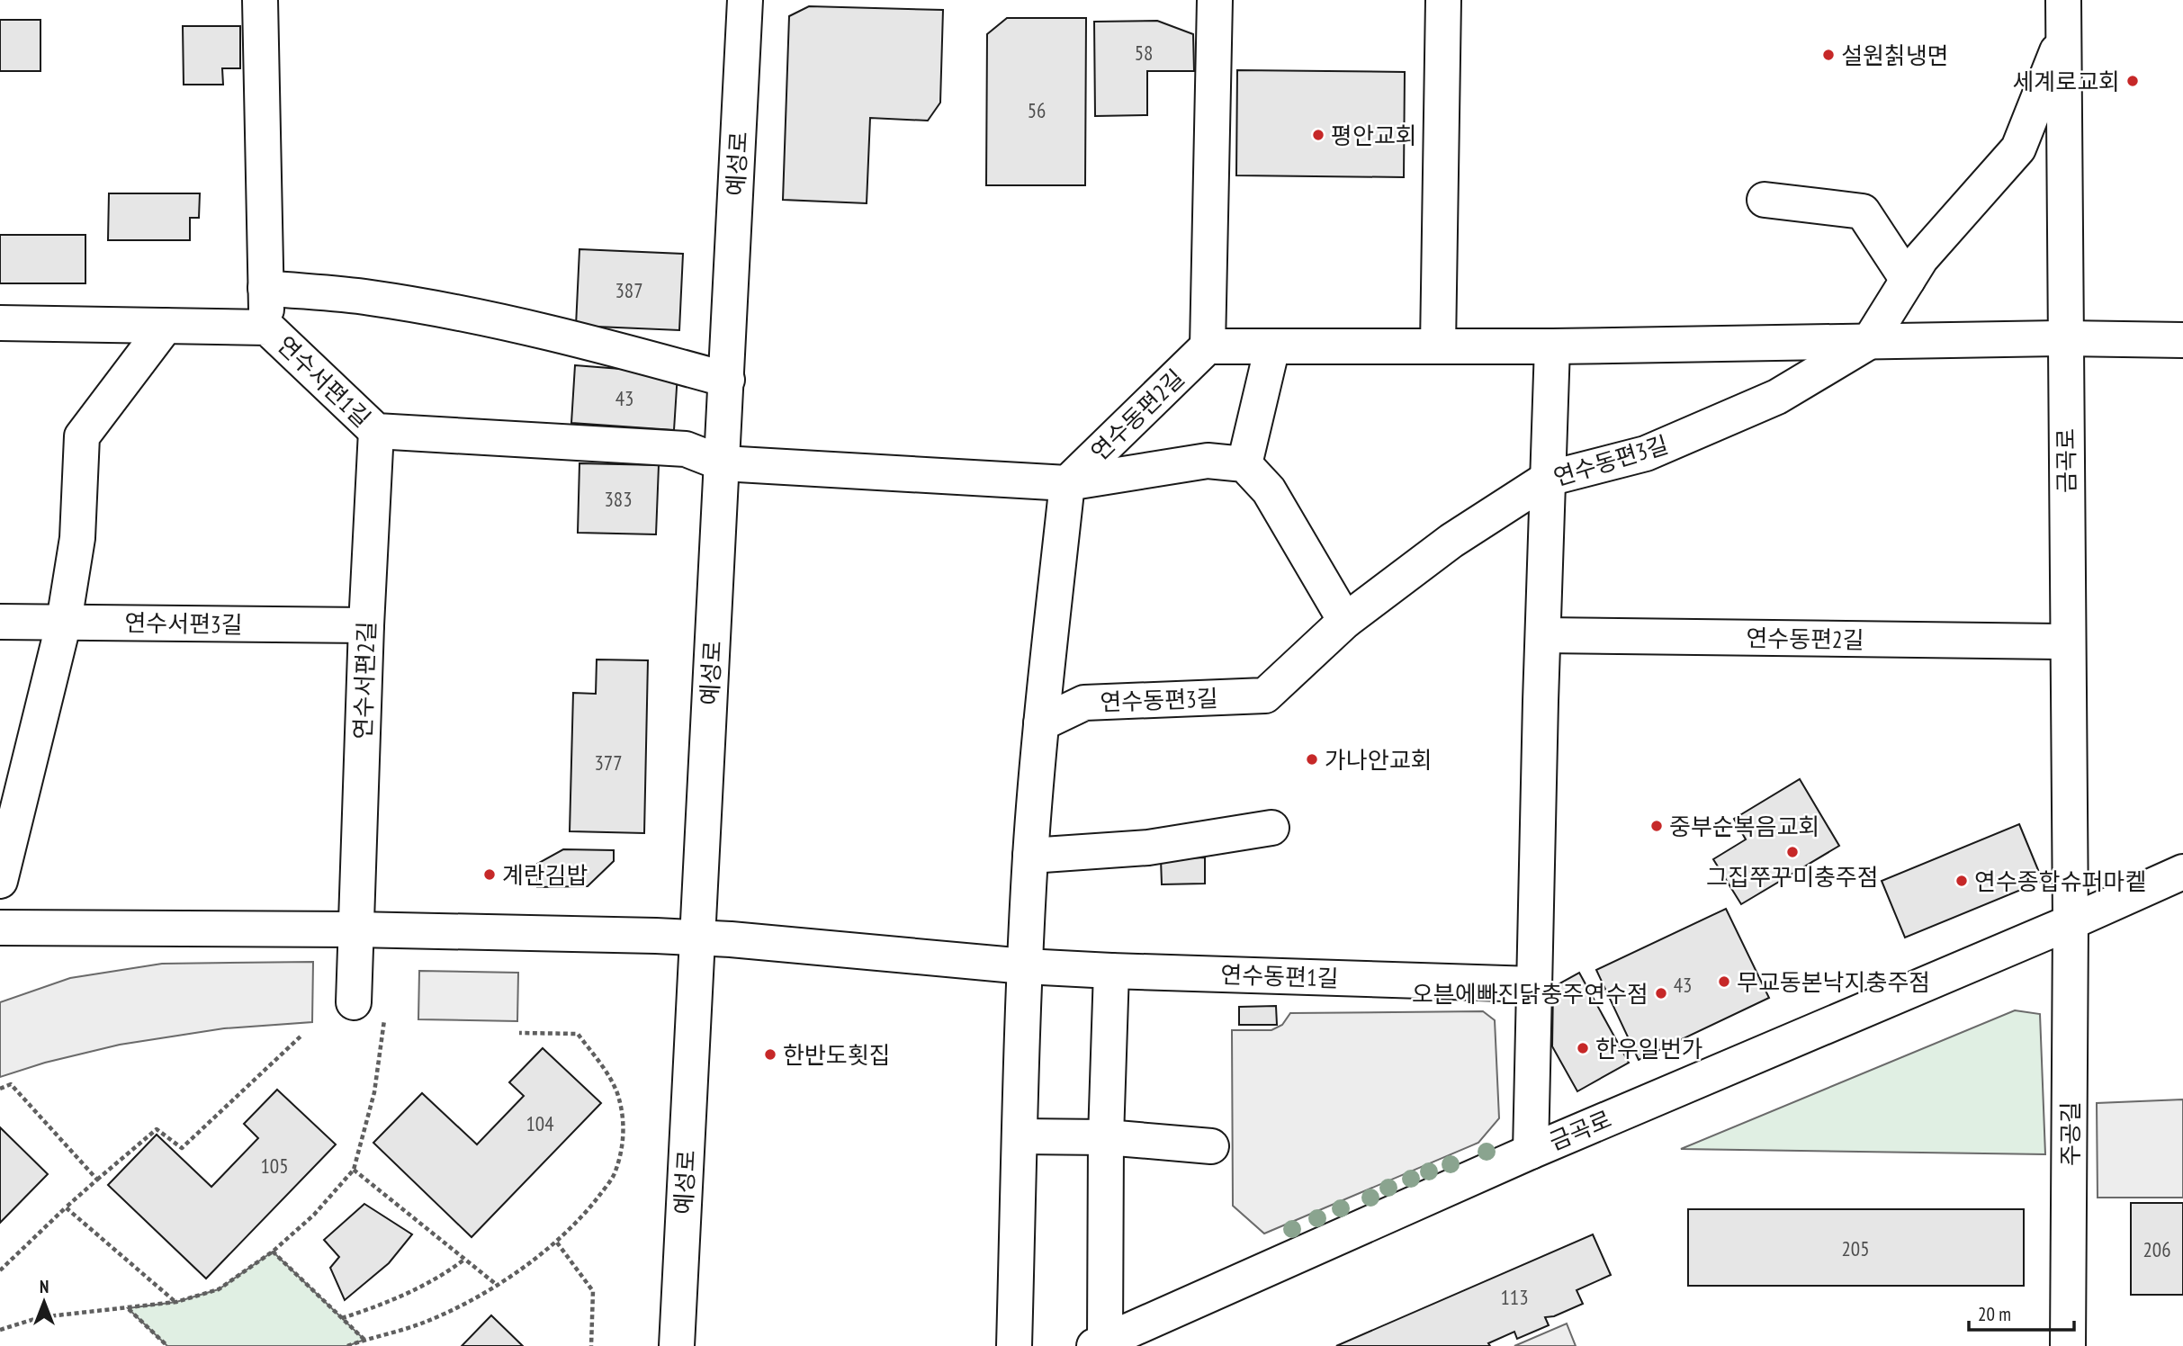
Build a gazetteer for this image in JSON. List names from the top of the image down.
{
  "streets": {
    "street": [
      "예성로",
      "연수서편1길",
      "연수동편2길",
      "연수동편3길",
      "금곡로",
      "연수서편3길",
      "연수서편2길",
      "연수동편1길",
      "주공길"
    ]
  },
  "crossings": [
    ["예성로", "연수서편1길"],
    ["예성로", "연수동편1길"],
    ["연수서편1길", "연수서편2길"],
    ["연수동편2길", "금곡로"],
    ["연수동편3길", "금곡로"],
    ["금곡로", "주공길"],
    ["연수서편3길", "연수서편2길"]
  ],
  "places": [
    "설원칡냉면",
    "세계로교회",
    "평안교회",
    "가나안교회",
    "중부순복음교회",
    "그집쭈꾸미충주점",
    "계란김밥",
    "연수종합슈퍼마켙",
    "무교동본낙지충주점",
    "오븐에빠진닭충주연수점",
    "한우일번가",
    "한반도횟집"
  ],
  "house_numbers": [
    "58",
    "56",
    "387",
    "43",
    "383",
    "377",
    "43",
    "104",
    "105",
    "205",
    "206",
    "113"
  ],
  "scale_bar": "20 m",
  "north": "top"
}
